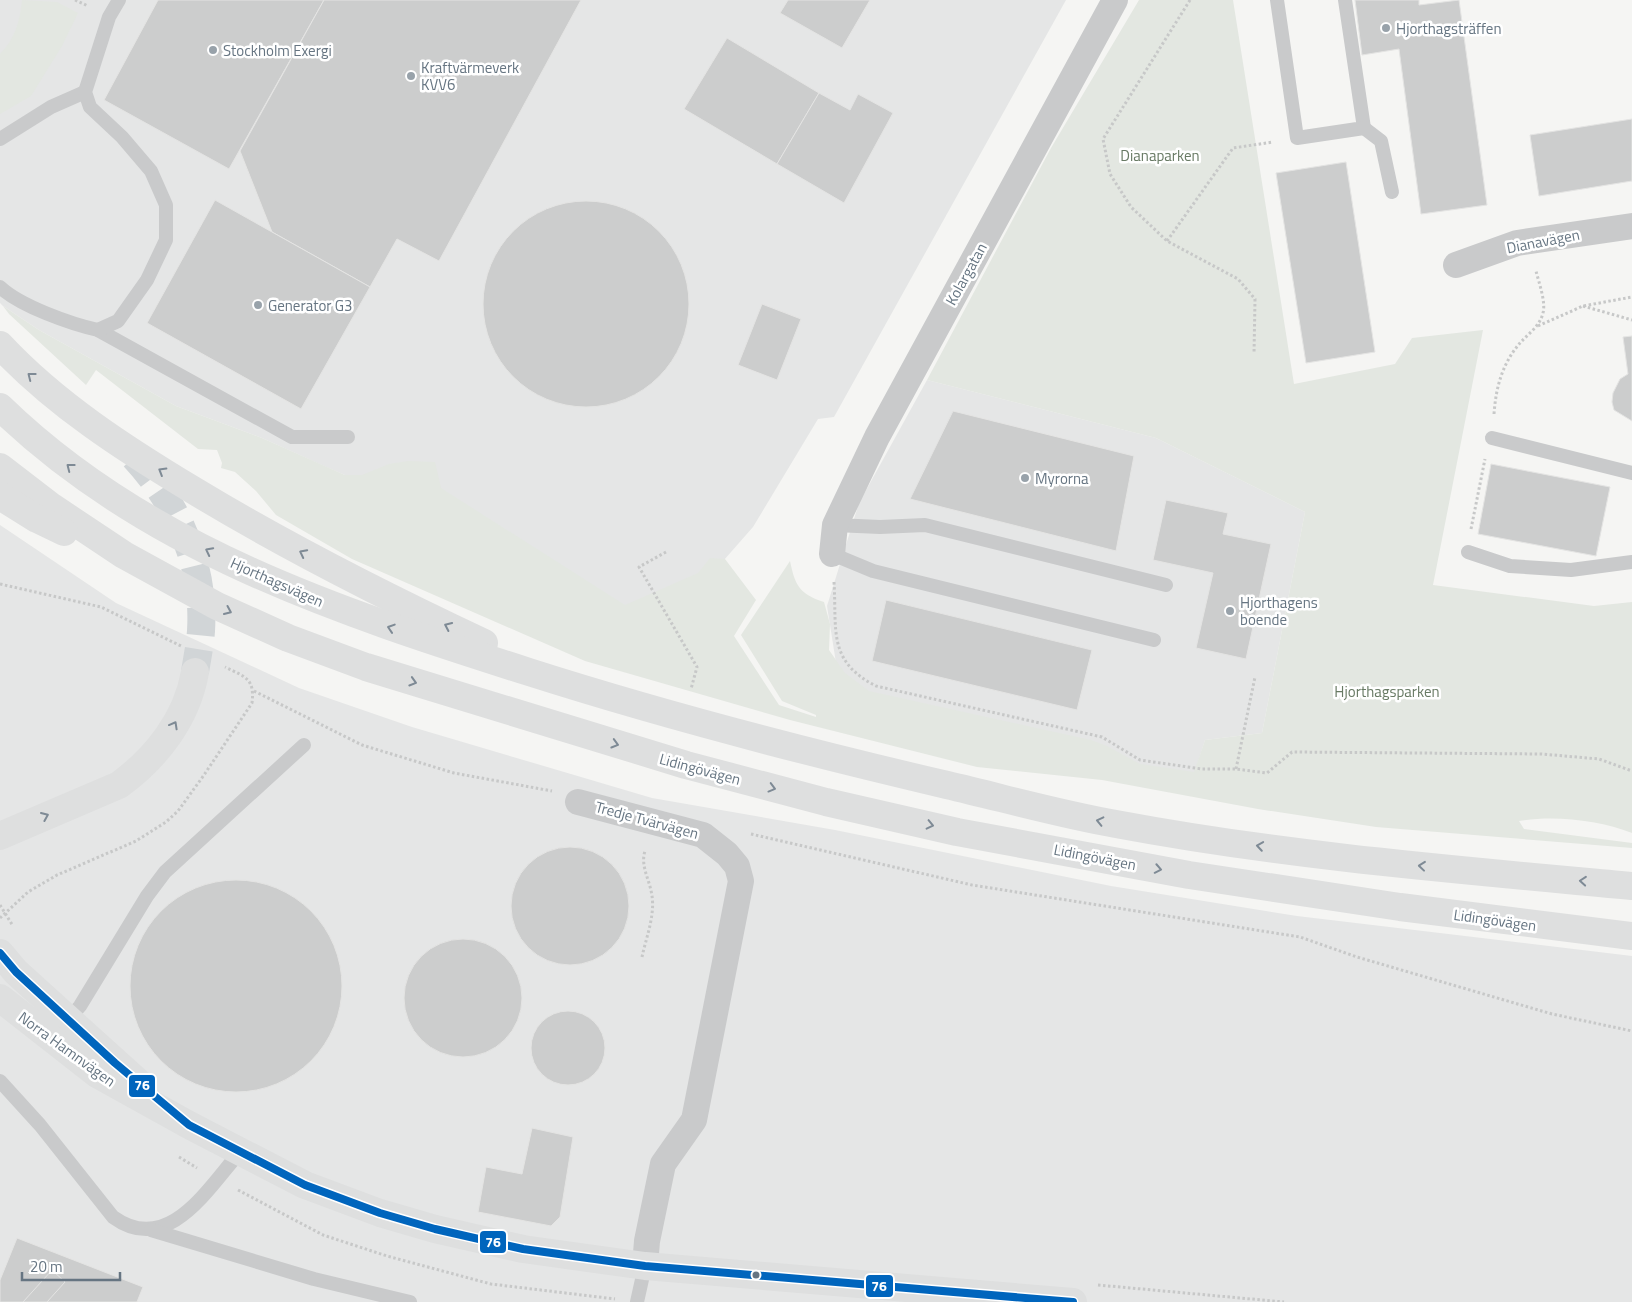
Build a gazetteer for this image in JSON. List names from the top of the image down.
{
  "streets": {
    "main road": ["Hjorthagsvägen", "Lidingövägen", "Norra Hamnvägen"],
    "street": ["Dianavägen", "Kolargatan", "Tredje Tvärvägen"]
  },
  "crossings": [
    ["Tredje Tvärvägen", "Norra Hamnvägen"]
  ],
  "parks": ["Dianaparken", "Hjorthagsparken"],
  "places": [
    "Hjorthagsträffen",
    "Stockholm Exergi",
    "Kraftvärmeverk KVV6",
    "Generator G3",
    "Myrorna",
    "Hjorthagens boende"
  ],
  "lines": ["transit line 76"],
  "scale_bar": "20 m"
}
